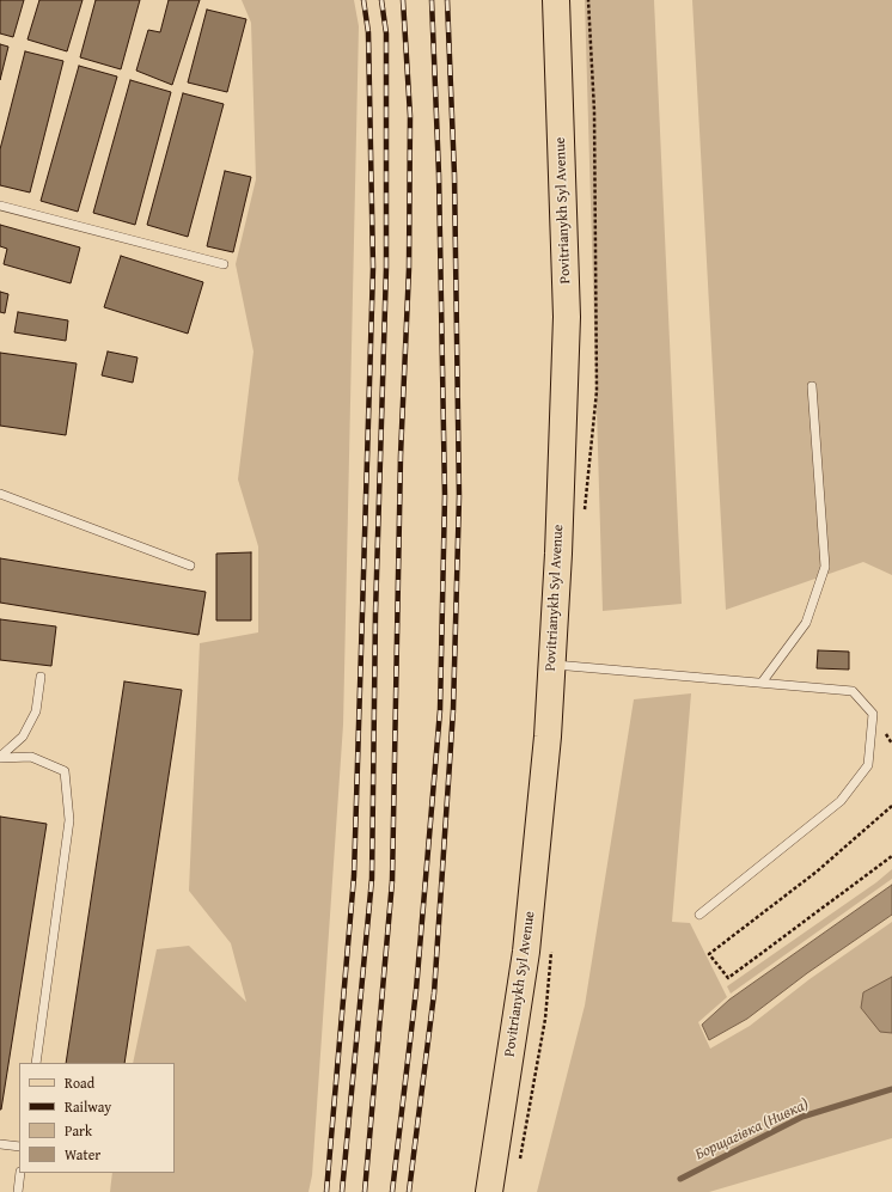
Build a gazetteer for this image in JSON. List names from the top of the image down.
{
  "streets": {
    "main road": ["Povitrianykh Syl Avenue"]
  },
  "water": ["Борщагівка (Нивка)"],
  "legend": [
    "Road",
    "Railway",
    "Park",
    "Water"
  ]
}
